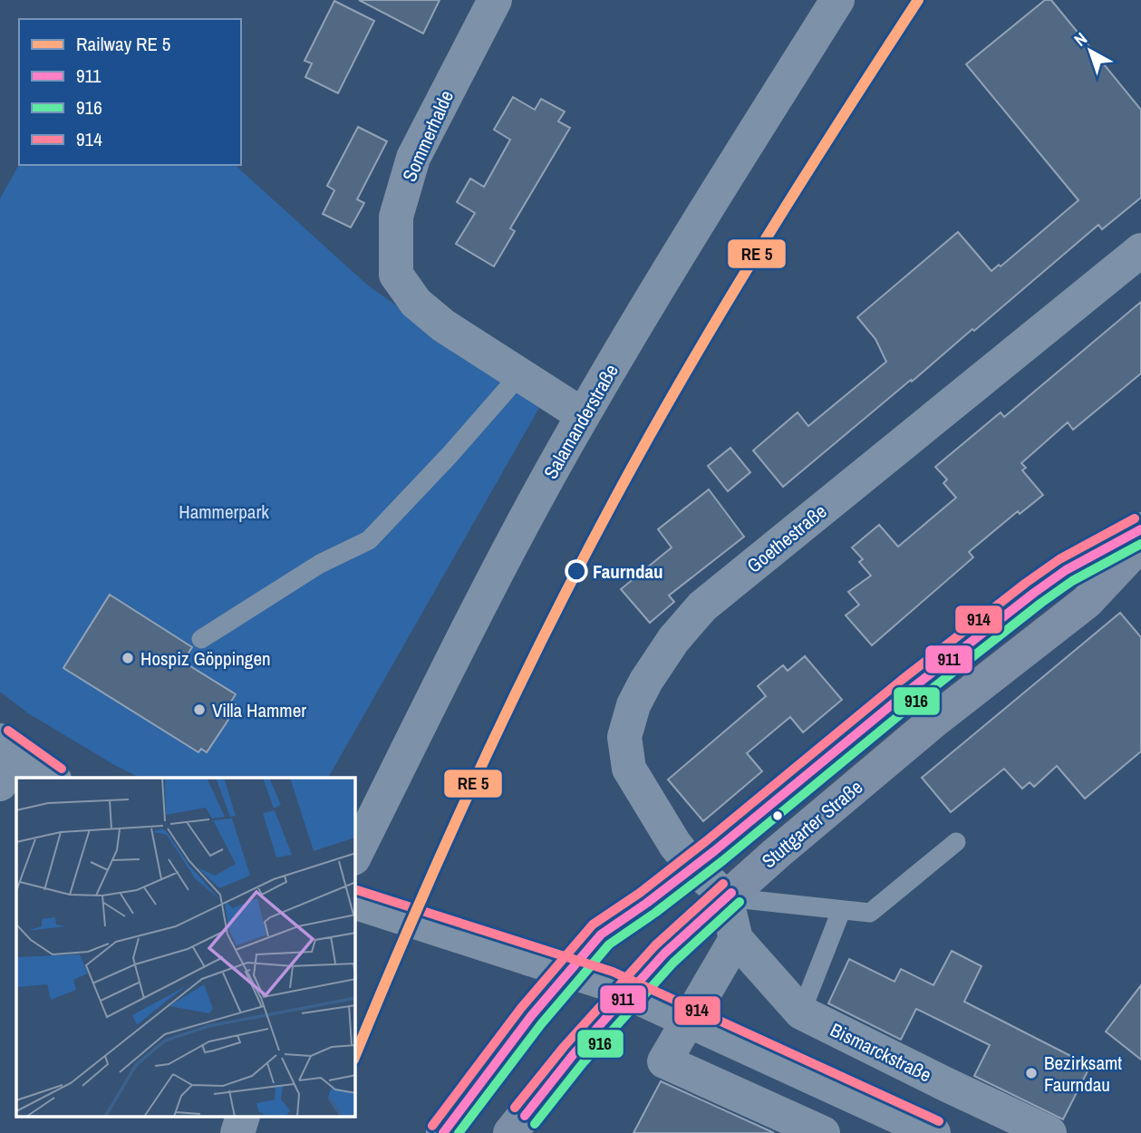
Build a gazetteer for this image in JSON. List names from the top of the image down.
{
  "streets": {
    "main road": ["Stuttgarter Straße"],
    "street": [
      "Sommerhalde",
      "Salamanderstraße",
      "Goethestraße",
      "Bismarckstraße"
    ]
  },
  "crossings": [
    ["Sommerhalde", "Salamanderstraße"],
    ["Goethestraße", "Stuttgarter Straße"],
    ["Goethestraße", "Bismarckstraße"],
    ["Stuttgarter Straße", "Bismarckstraße"]
  ],
  "parks": ["Hammerpark"],
  "places": [
    "Faurndau",
    "Hospiz Göppingen",
    "Villa Hammer",
    "Bezirksamt Faurndau"
  ],
  "lines": ["transit line 914", "transit line 911", "transit line 916"],
  "legend": [
    "Railway RE 5",
    "911",
    "916",
    "914"
  ],
  "north": "top left"
}
